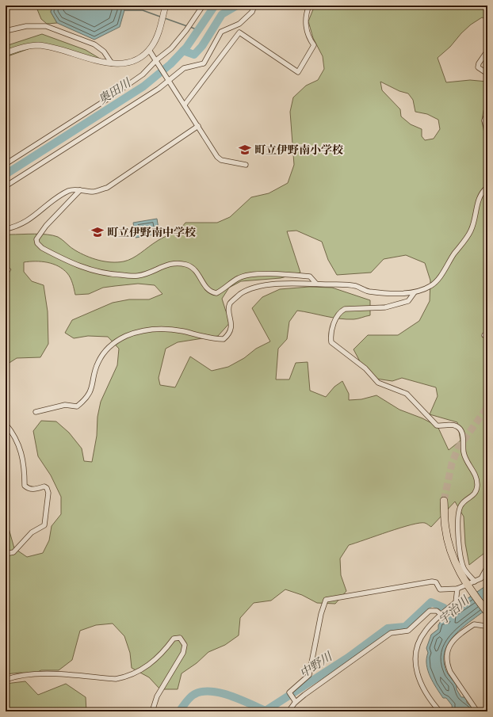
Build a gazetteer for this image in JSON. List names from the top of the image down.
{
  "water": ["奥田川", "宇治川", "中野川"],
  "places": {
    "school or university": ["町立伊野南小学校", "町立伊野南中学校"]
  }
}
